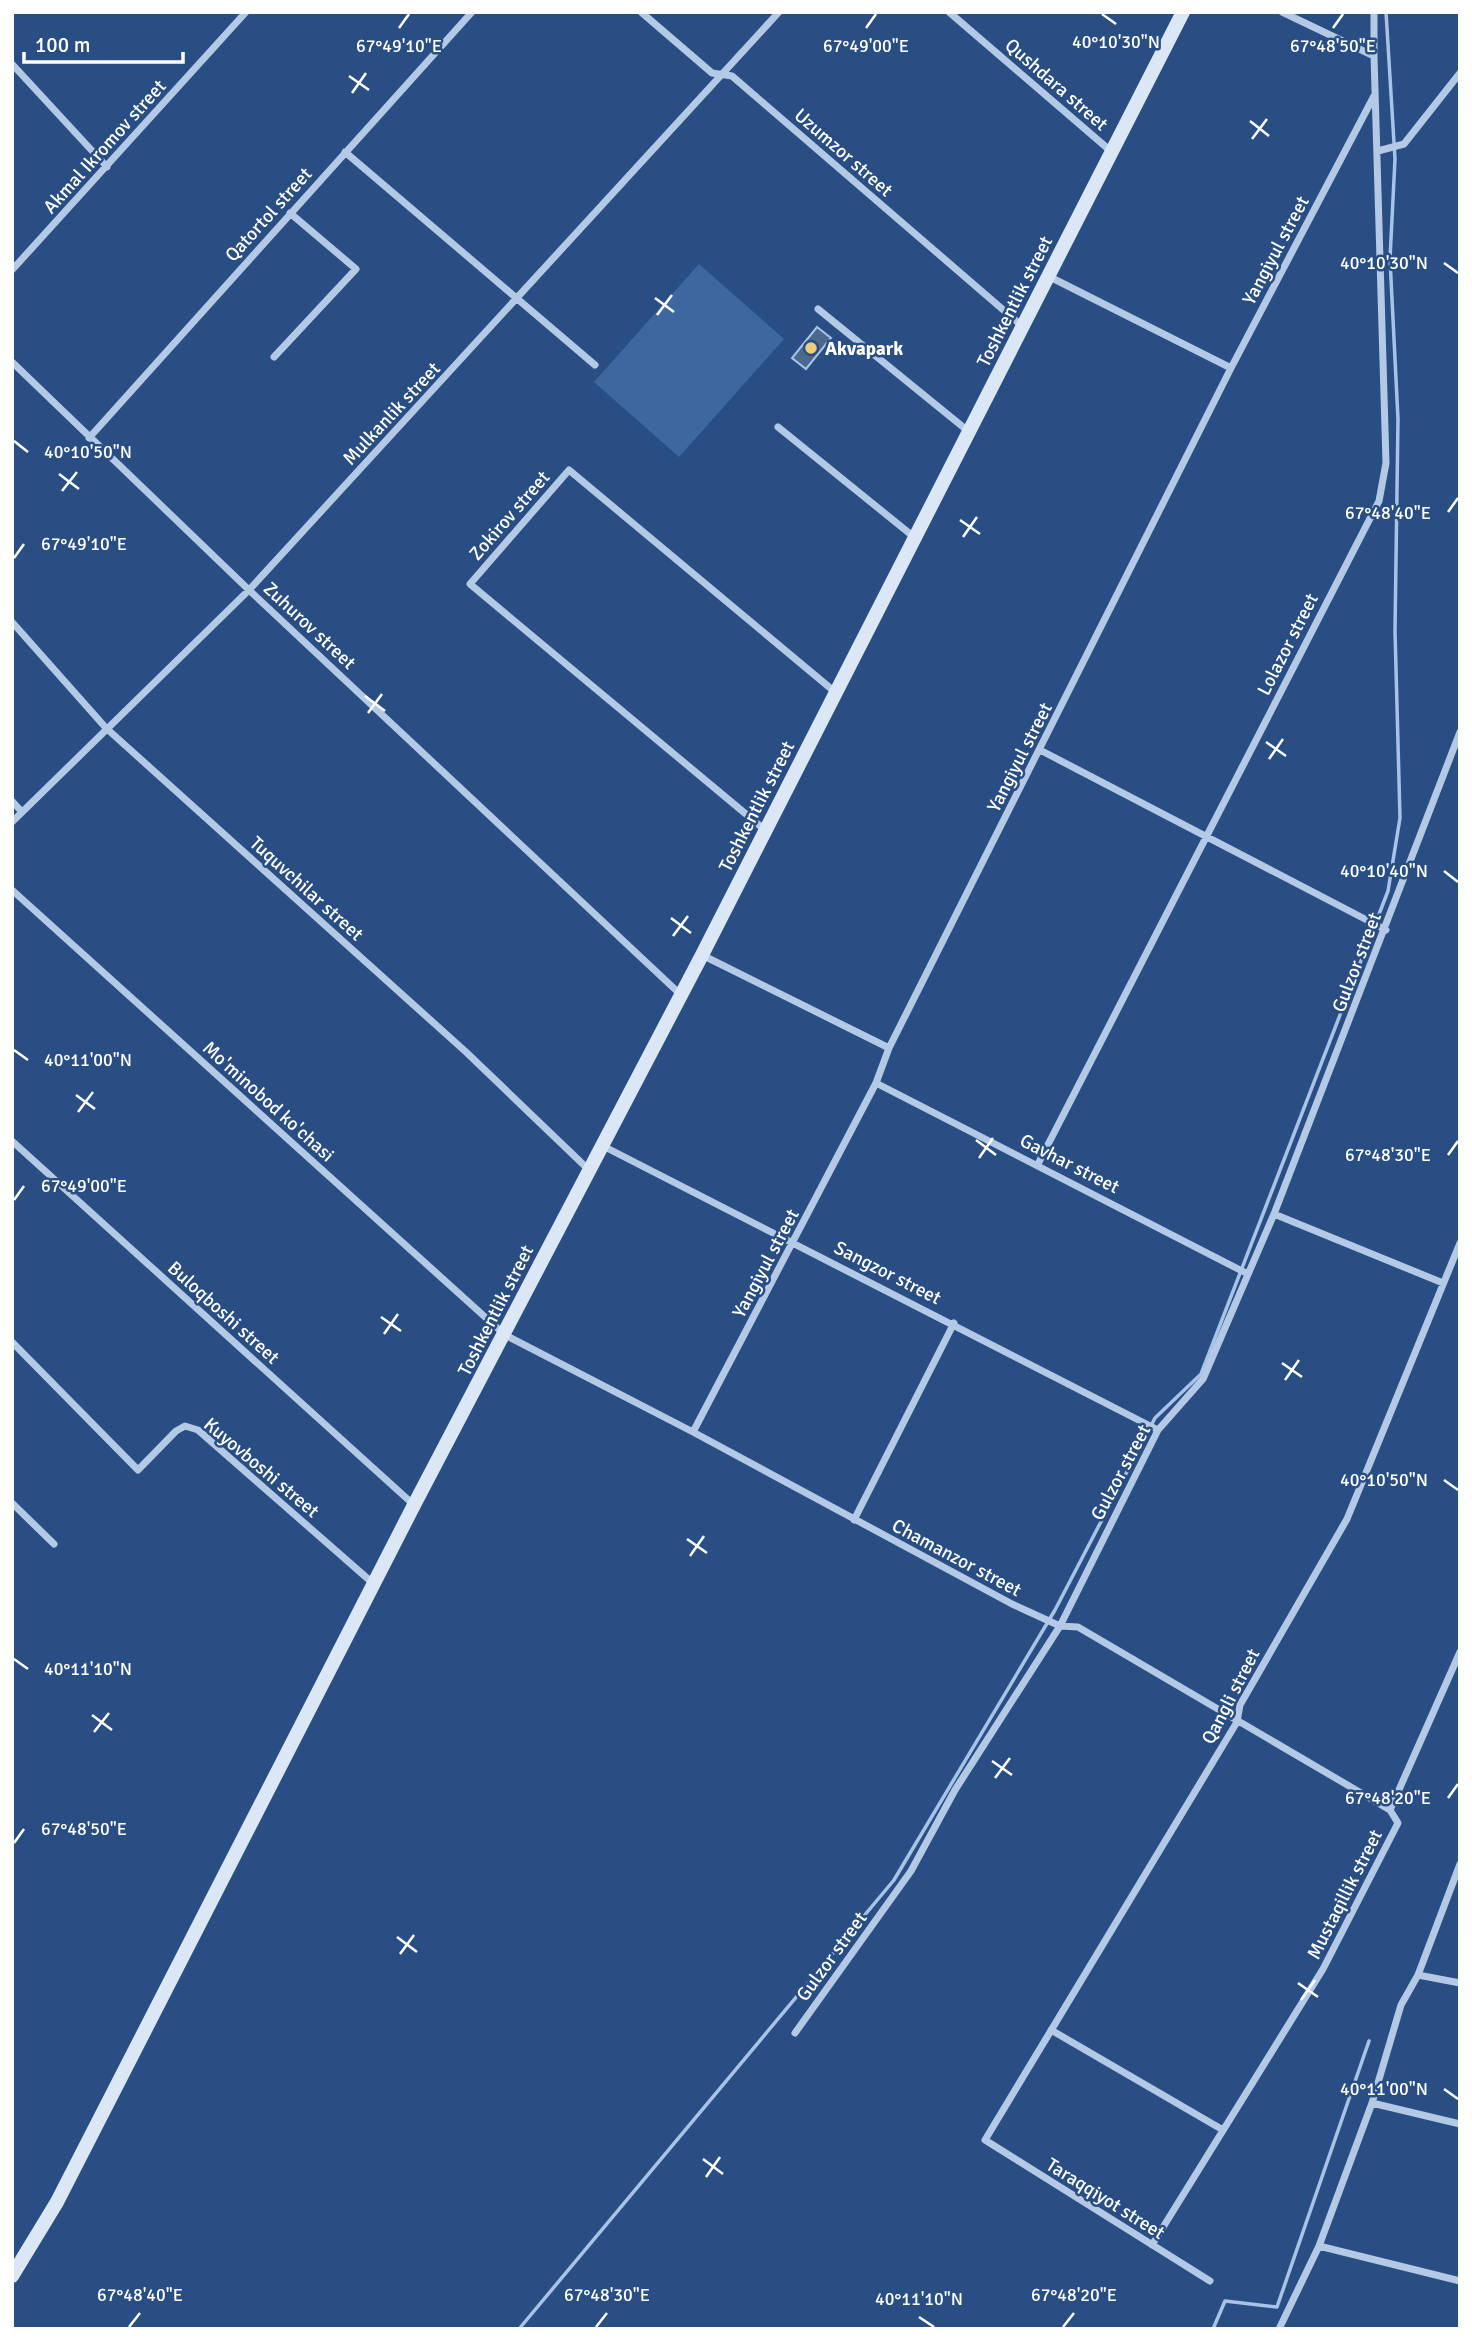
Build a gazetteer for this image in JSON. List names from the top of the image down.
{
  "streets": {
    "main road": ["Toshkentlik street"],
    "street": [
      "Qushdara street",
      "Akmal Ikromov street",
      "Uzumzor street",
      "Qatortol street",
      "Yangiyul street",
      "Mulkanlik street",
      "Zokirov street",
      "Zuhurov street",
      "Lolazor street",
      "Tuquvchilar street",
      "Gulzor street",
      "Mo'minobod ko'chasi",
      "Gavhar street",
      "Sangzor street",
      "Buloqboshi street",
      "Kuyovboshi street",
      "Chamanzor street",
      "Qangli street",
      "Mustaqillik street",
      "Taraqqiyot street"
    ]
  },
  "crossings": [
    ["Qushdara street", "Toshkentlik street"],
    ["Uzumzor street", "Toshkentlik street"],
    ["Uzumzor street", "Mulkanlik street"],
    ["Qatortol street", "Zuhurov street"],
    ["Yangiyul street", "Lolazor street"],
    ["Yangiyul street", "Gavhar street"],
    ["Yangiyul street", "Sangzor street"],
    ["Yangiyul street", "Chamanzor street"],
    ["Toshkentlik street", "Zokirov street"],
    ["Toshkentlik street", "Zuhurov street"],
    ["Toshkentlik street", "Tuquvchilar street"],
    ["Toshkentlik street", "Mo'minobod ko'chasi"],
    ["Toshkentlik street", "Sangzor street"],
    ["Toshkentlik street", "Buloqboshi street"],
    ["Toshkentlik street", "Kuyovboshi street"],
    ["Toshkentlik street", "Chamanzor street"],
    ["Mulkanlik street", "Zuhurov street"],
    ["Mulkanlik street", "Tuquvchilar street"],
    ["Lolazor street", "Gavhar street"],
    ["Gulzor street", "Gavhar street"],
    ["Gulzor street", "Sangzor street"],
    ["Gulzor street", "Chamanzor street"],
    ["Mo'minobod ko'chasi", "Chamanzor street"],
    ["Chamanzor street", "Qangli street"],
    ["Chamanzor street", "Mustaqillik street"],
    ["Qangli street", "Taraqqiyot street"],
    ["Mustaqillik street", "Taraqqiyot street"]
  ],
  "places": ["Akvapark"],
  "scale_bar": "100 m",
  "coordinates": [
    "40°10'30\"N",
    "67°48'50\"E",
    "67°49'10\"E",
    "67°49'00\"E",
    "40°10'50\"N",
    "67°48'40\"E",
    "40°10'40\"N",
    "40°11'00\"N",
    "67°48'30\"E",
    "40°11'10\"N",
    "67°48'20\"E"
  ]
}
